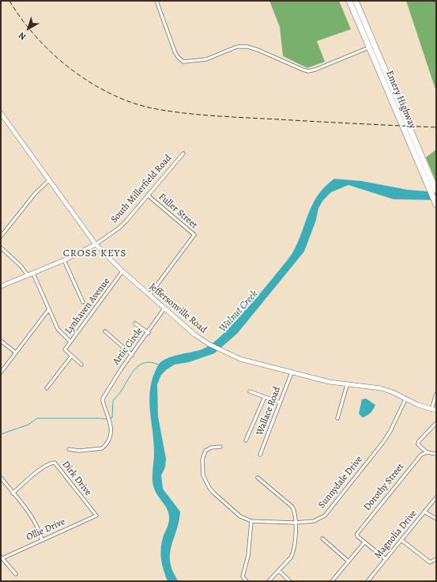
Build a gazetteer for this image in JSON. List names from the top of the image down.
{
  "streets": {
    "highway": ["Emery Highway"],
    "street": [
      "South Millerfield Road",
      "Fuller Street",
      "Lynhaven Avenue",
      "Jeffersonville Road",
      "Artic Circle",
      "Wallace Road",
      "Dirk Drive",
      "Sunnydale Drive",
      "Dorothy Street",
      "Ollie Drive",
      "Magnolia Drive"
    ]
  },
  "crossings": [
    ["South Millerfield Road", "Fuller Street"],
    ["South Millerfield Road", "Jeffersonville Road"],
    ["Fuller Street", "Jeffersonville Road"],
    ["Lynhaven Avenue", "Jeffersonville Road"],
    ["Jeffersonville Road", "Artic Circle"],
    ["Jeffersonville Road", "Wallace Road"],
    ["Jeffersonville Road", "Sunnydale Drive"],
    ["Dirk Drive", "Ollie Drive"]
  ],
  "districts": ["CROSS KEYS"],
  "water": ["Walnut Creek"],
  "north": "bottom left"
}
